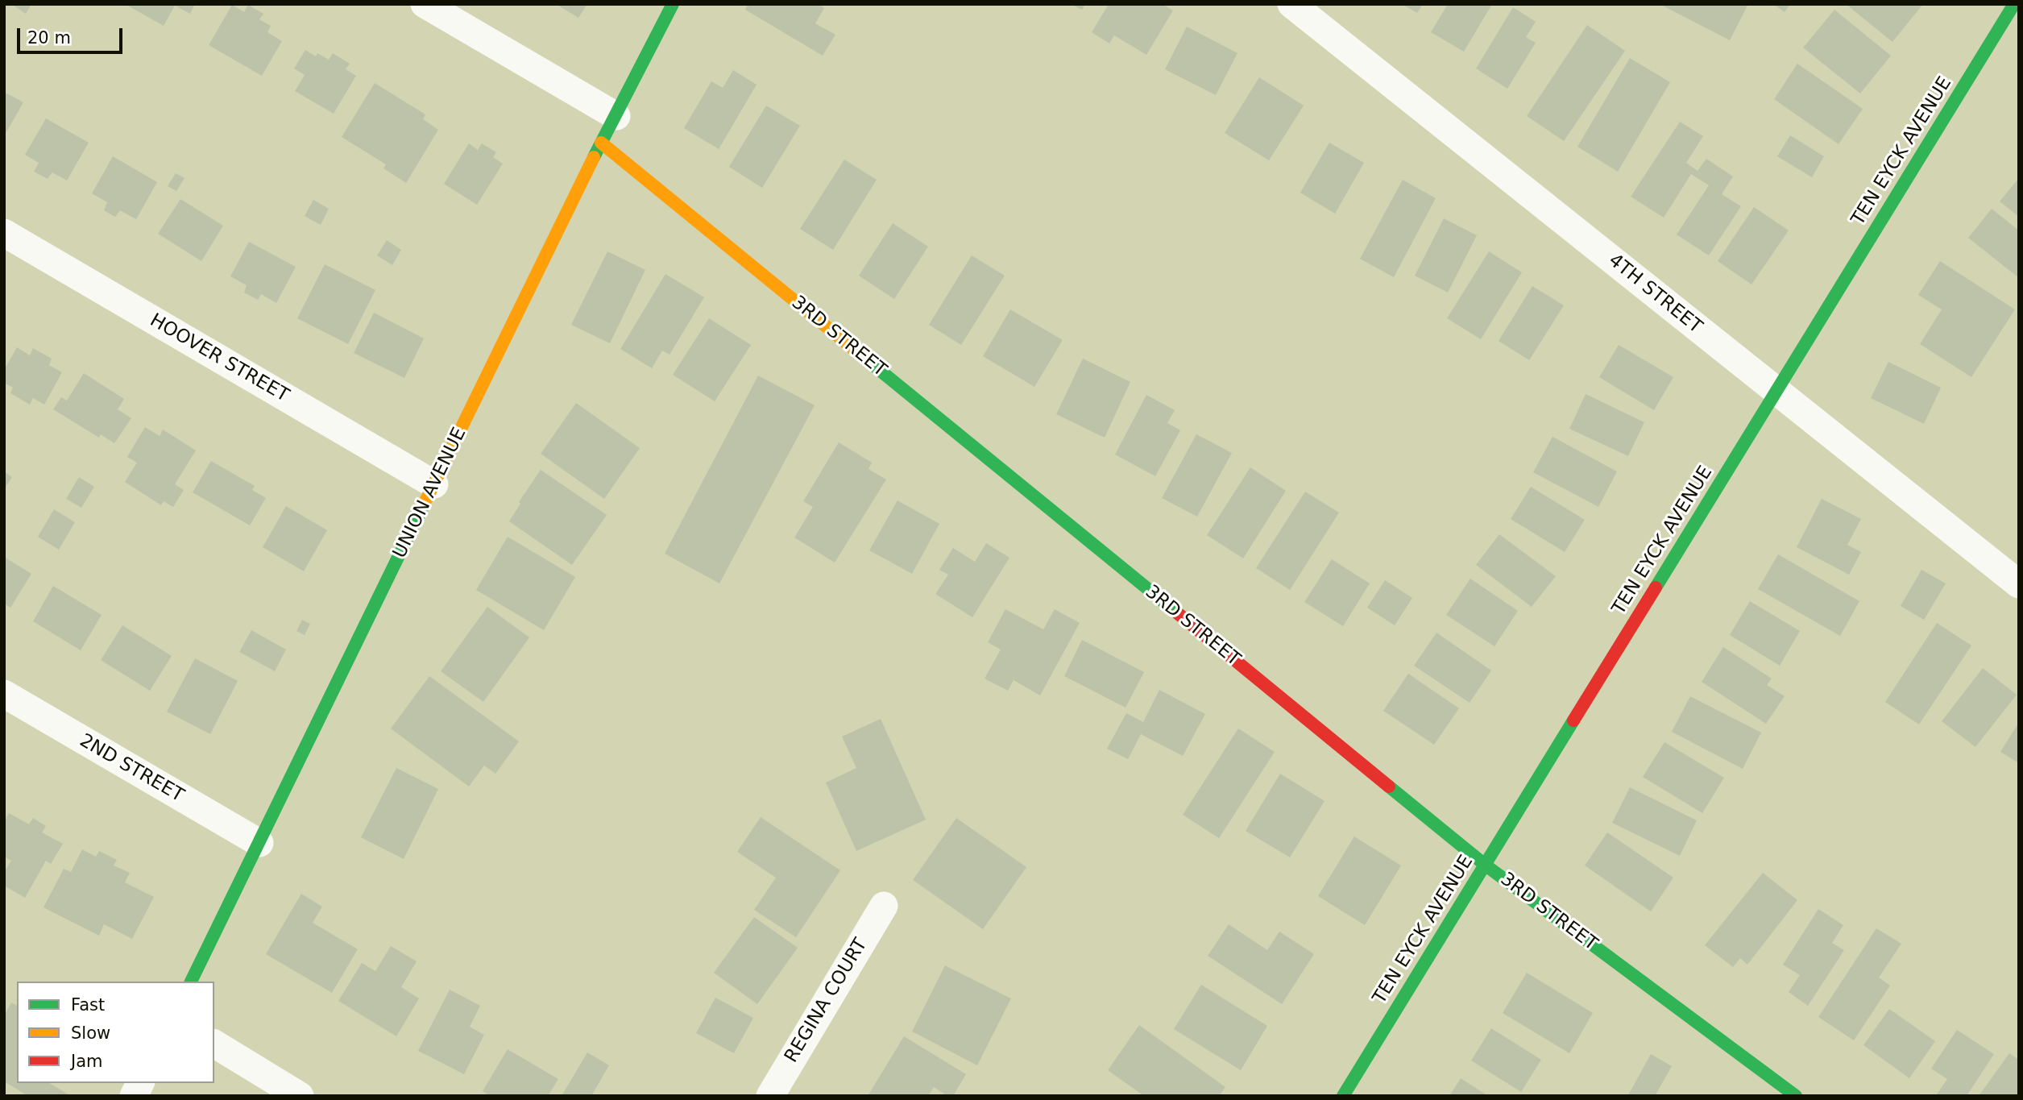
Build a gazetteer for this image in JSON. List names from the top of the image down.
{
  "streets": {
    "street": [
      "TEN EYCK AVENUE",
      "4TH STREET",
      "3RD STREET",
      "HOOVER STREET",
      "UNION AVENUE",
      "2ND STREET",
      "REGINA COURT"
    ]
  },
  "crossings": [
    ["TEN EYCK AVENUE", "4TH STREET"],
    ["TEN EYCK AVENUE", "3RD STREET"],
    ["3RD STREET", "UNION AVENUE"],
    ["HOOVER STREET", "UNION AVENUE"],
    ["UNION AVENUE", "2ND STREET"]
  ],
  "legend": ["Fast", "Slow", "Jam"],
  "scale_bar": "20 m"
}
